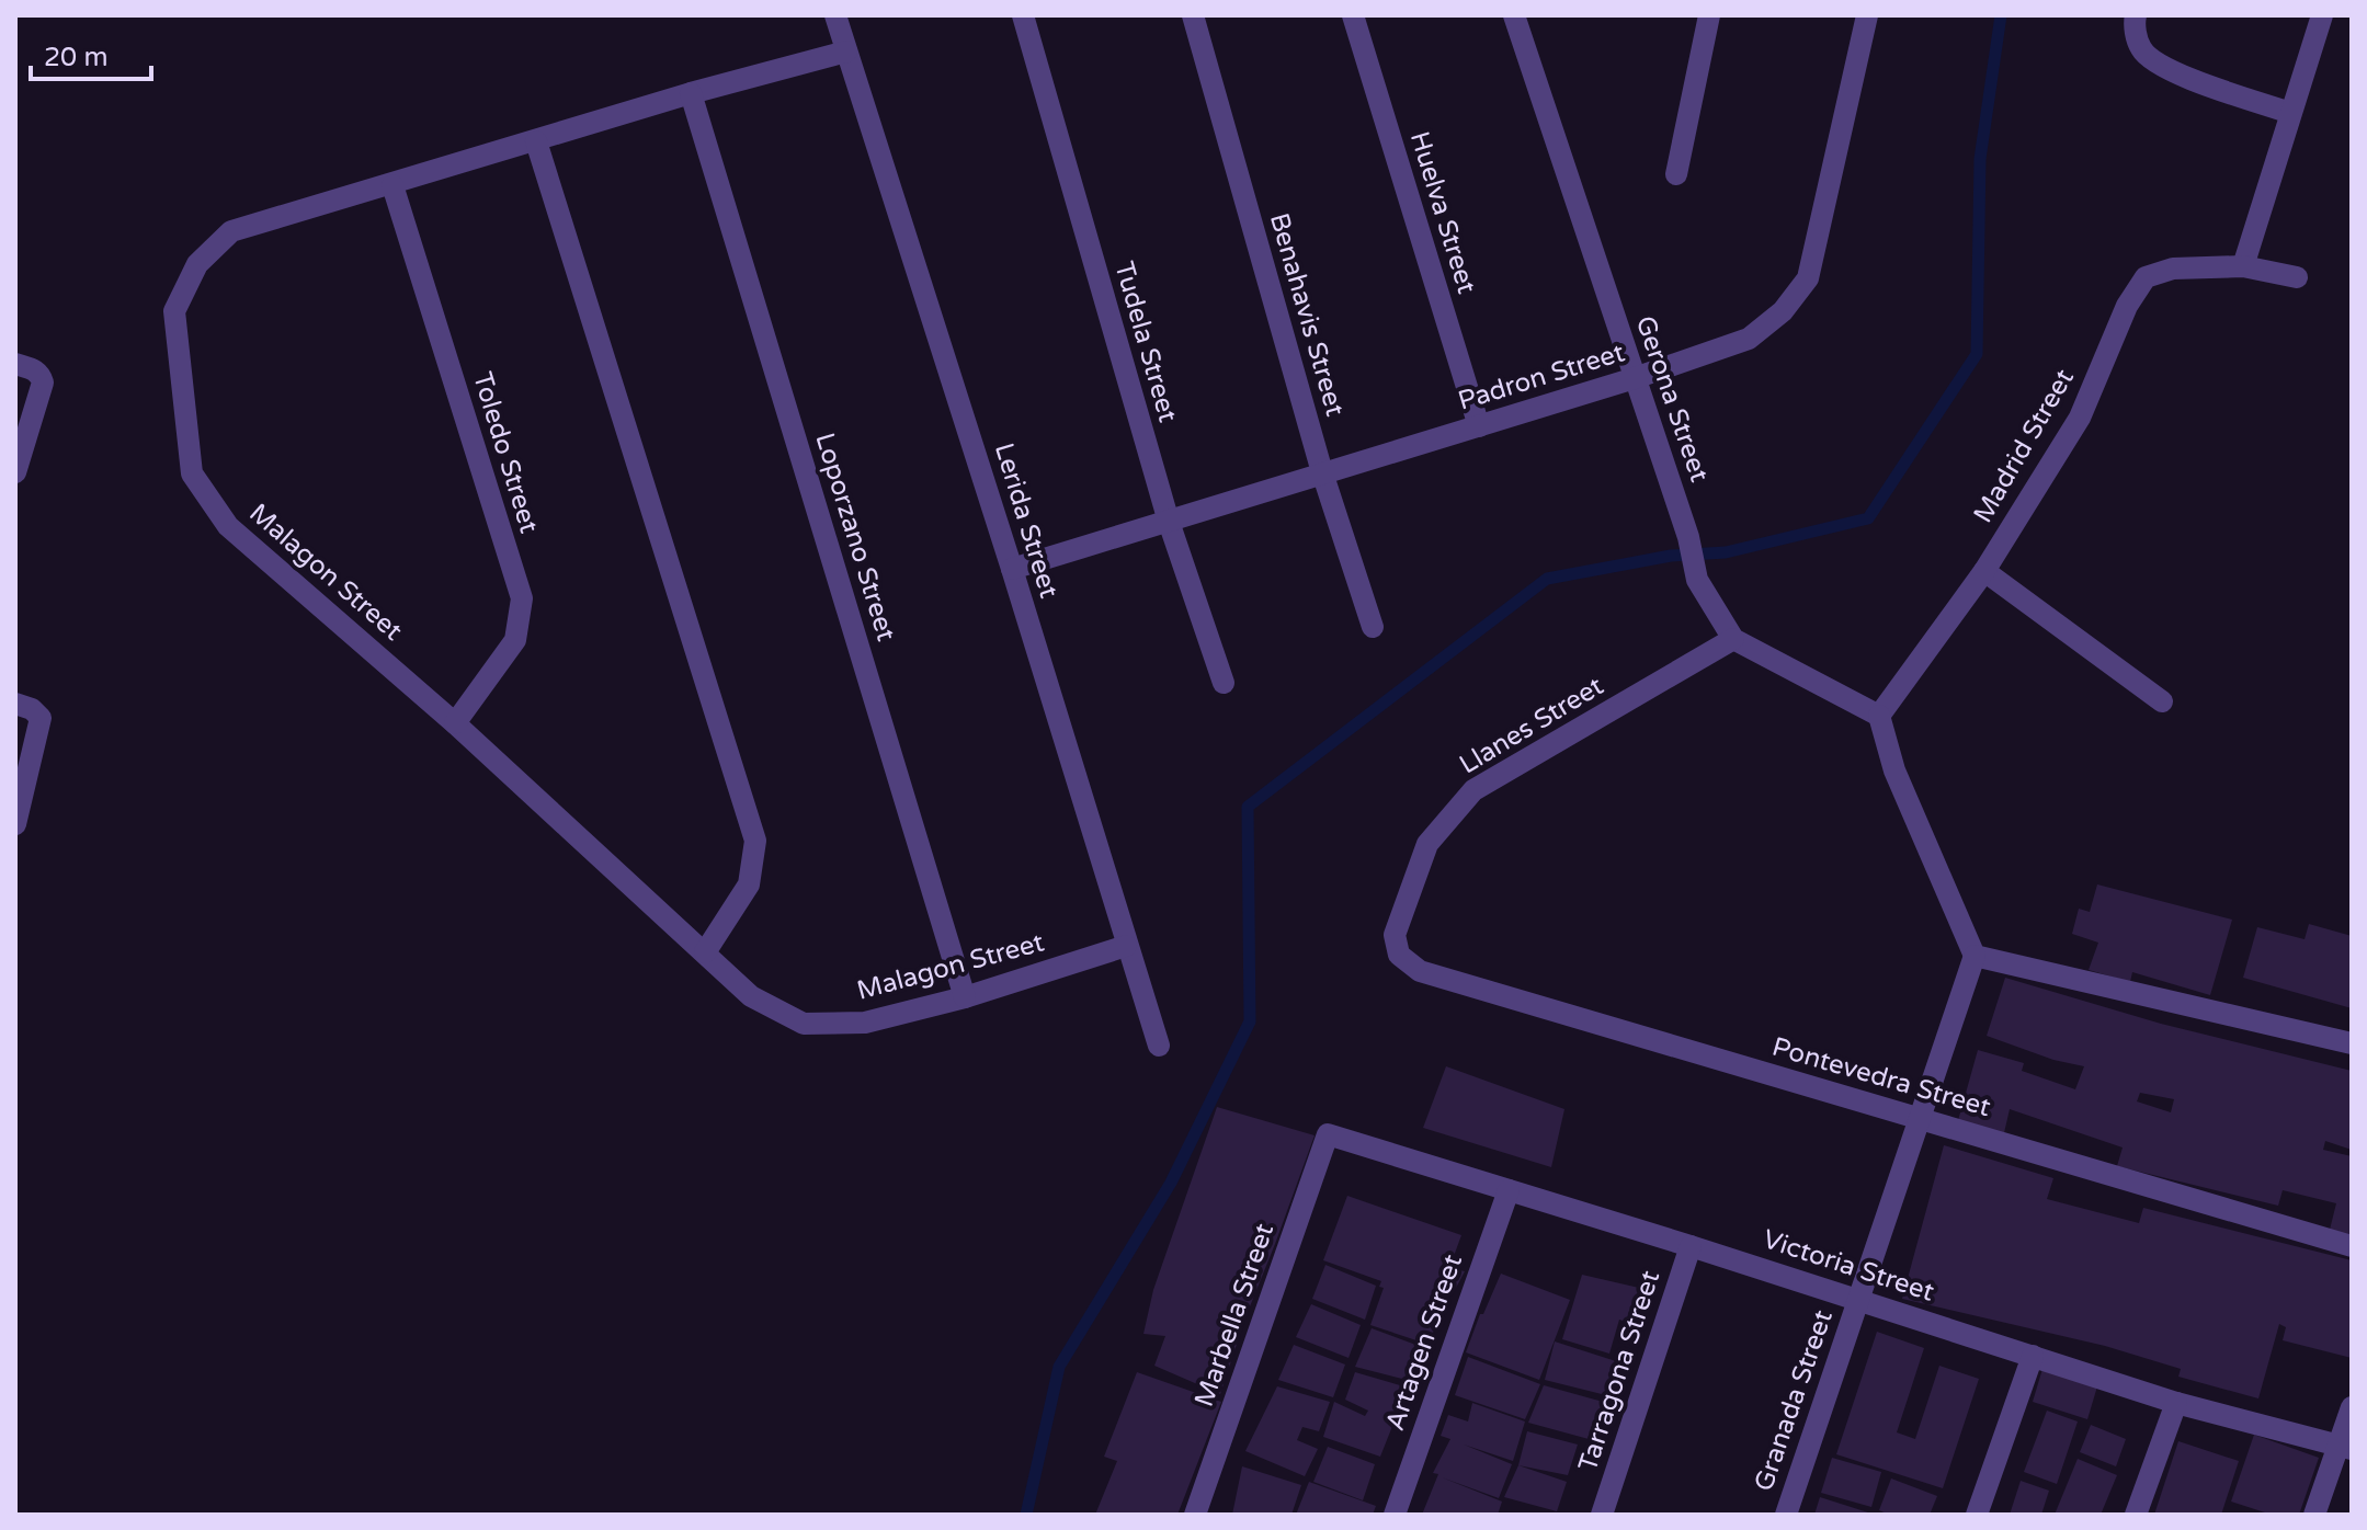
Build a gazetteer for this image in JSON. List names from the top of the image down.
{
  "streets": {
    "street": [
      "Huelva Street",
      "Benahavis Street",
      "Tudela Street",
      "Padron Street",
      "Gerona Street",
      "Madrid Street",
      "Toledo Street",
      "Lerida Street",
      "Loporzano Street",
      "Malagon Street",
      "Llanes Street",
      "Pontevedra Street",
      "Victoria Street",
      "Marbella Street",
      "Artagen Street",
      "Tarragona Street",
      "Granada Street"
    ]
  },
  "crossings": [
    ["Huelva Street", "Padron Street"],
    ["Benahavis Street", "Padron Street"],
    ["Tudela Street", "Padron Street"],
    ["Padron Street", "Gerona Street"],
    ["Padron Street", "Lerida Street"],
    ["Gerona Street", "Llanes Street"],
    ["Toledo Street", "Malagon Street"],
    ["Lerida Street", "Malagon Street"],
    ["Loporzano Street", "Malagon Street"],
    ["Llanes Street", "Pontevedra Street"],
    ["Pontevedra Street", "Granada Street"],
    ["Victoria Street", "Marbella Street"],
    ["Victoria Street", "Artagen Street"],
    ["Victoria Street", "Tarragona Street"],
    ["Victoria Street", "Granada Street"]
  ],
  "scale_bar": "20 m"
}
